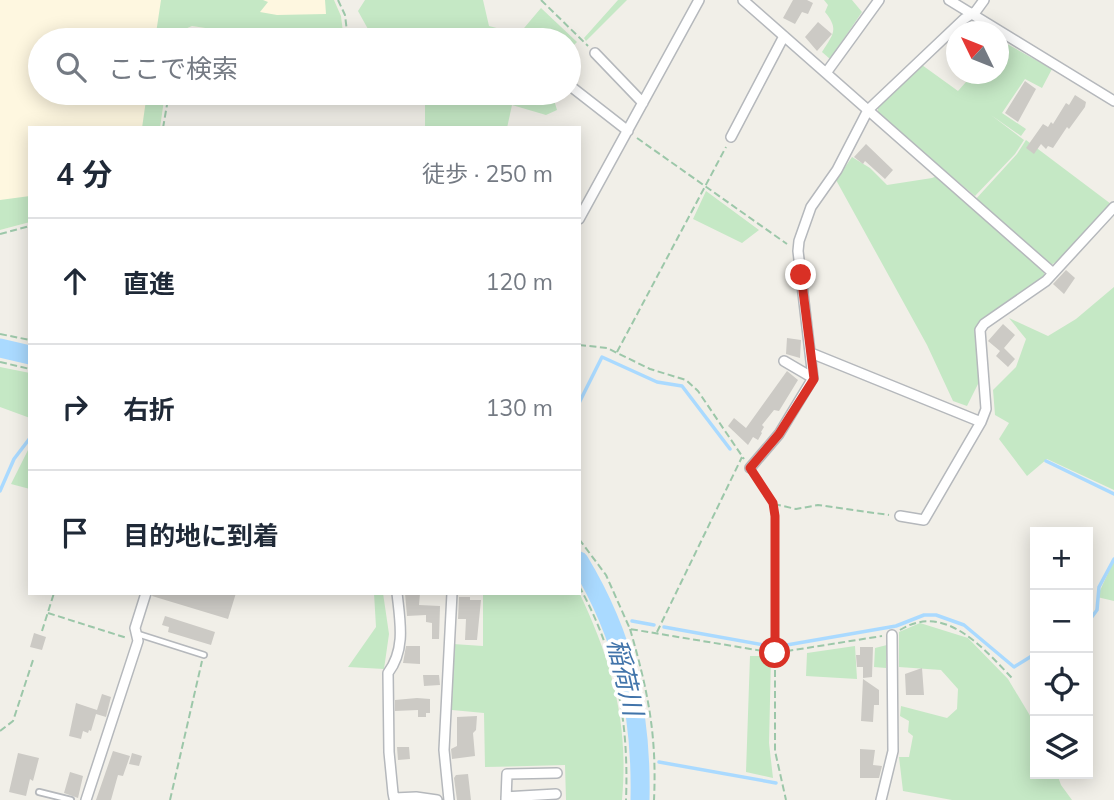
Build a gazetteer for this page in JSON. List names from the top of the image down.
{
  "water": ["稲荷川"],
  "north": "top left",
  "page": {
    "search": "ここで検索",
    "heading": ["4 分", "徒歩 · 250 m"],
    "list": [
      ["直進", "120 m"],
      ["右折", "130 m"],
      "目的地に到着"
    ],
    "map_buttons": ["+", "−"]
  }
}
